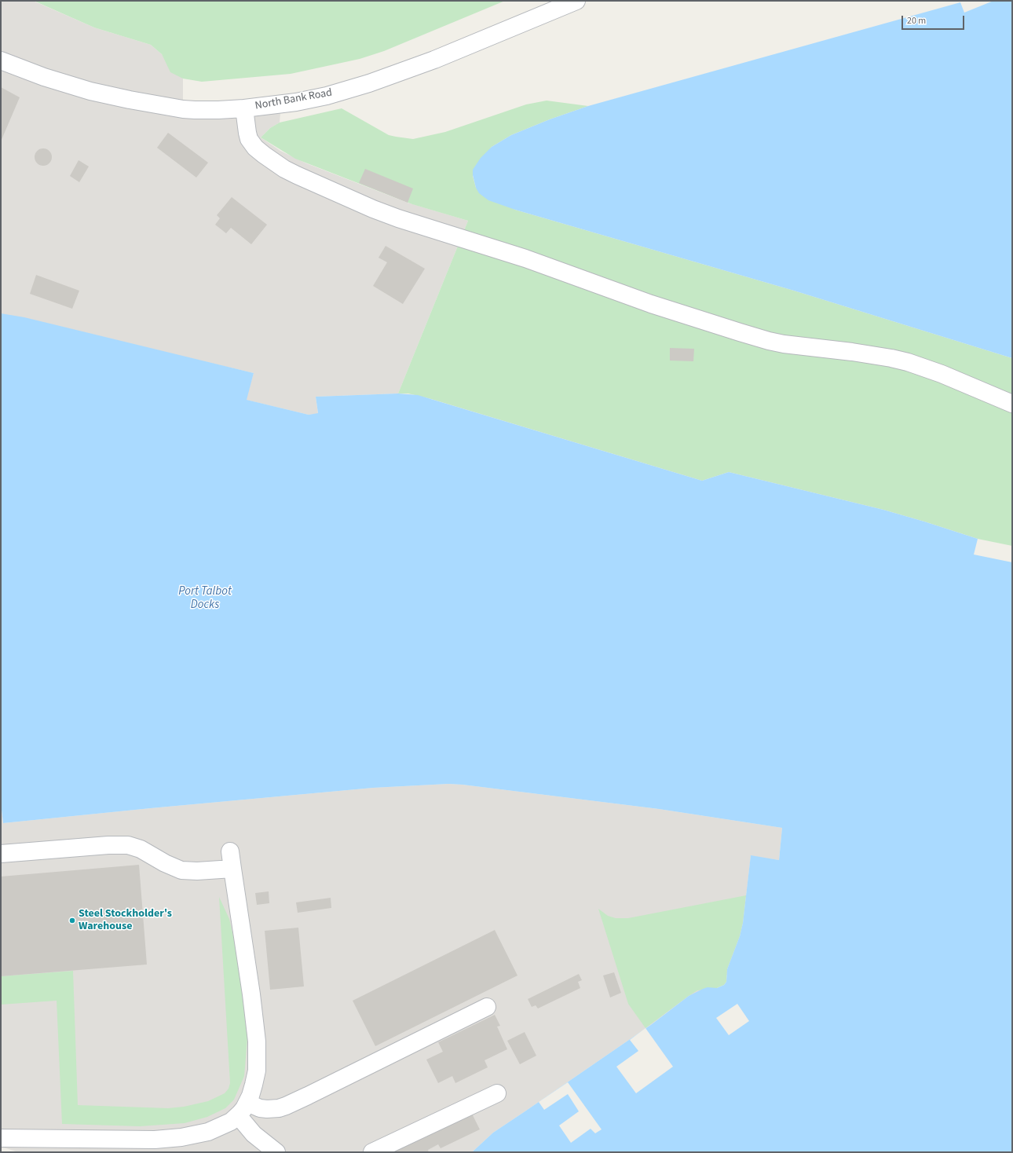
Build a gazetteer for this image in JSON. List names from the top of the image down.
{
  "streets": {
    "street": ["North Bank Road"]
  },
  "water": ["Port Talbot Docks"],
  "places": ["Steel Stockholder's Warehouse"],
  "scale_bar": "20 m"
}
